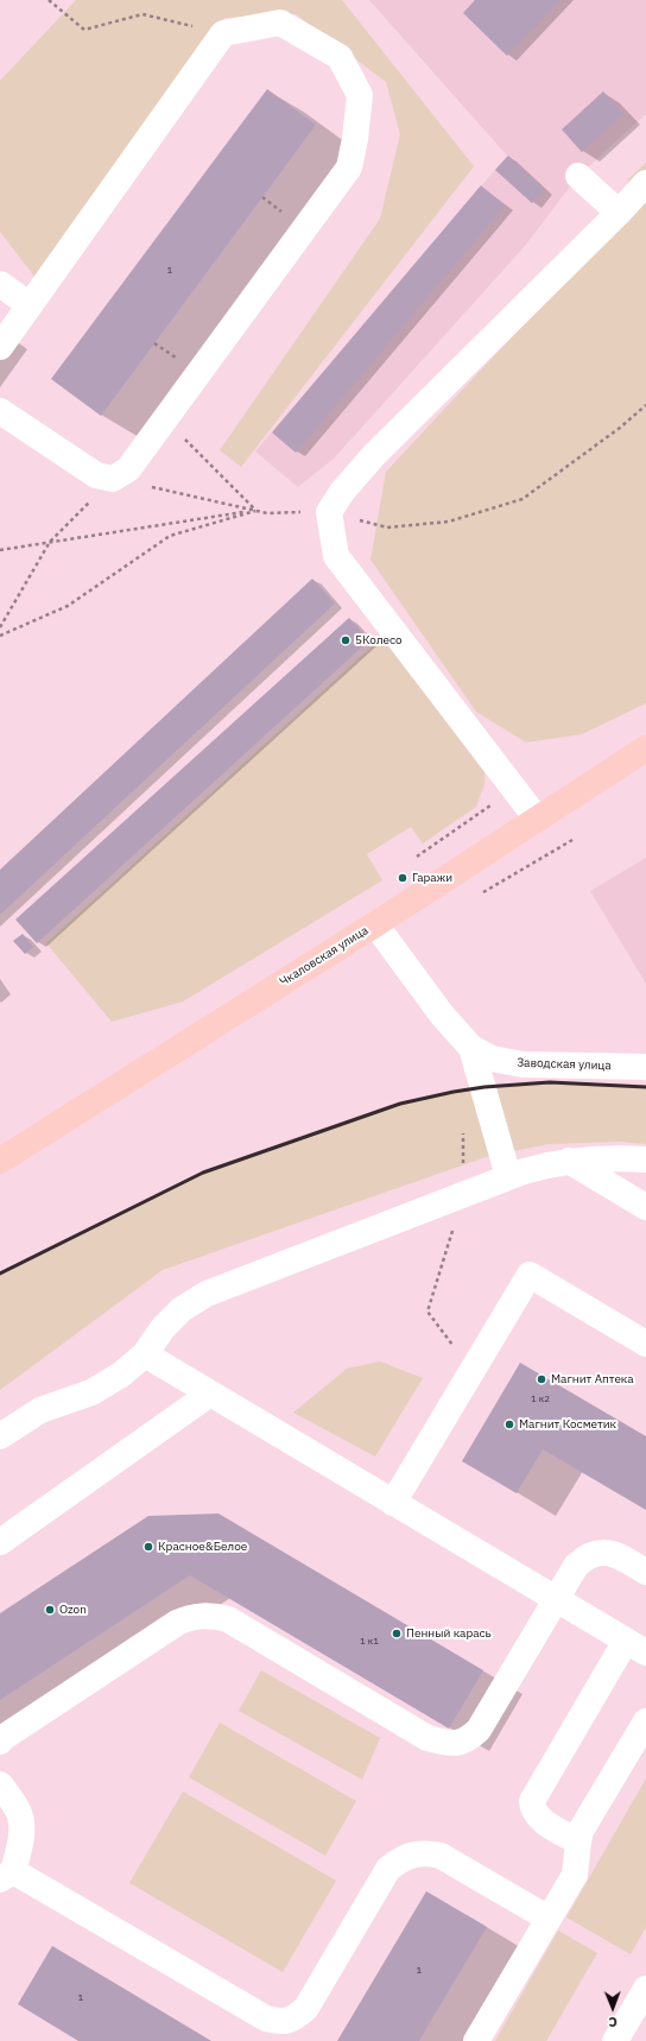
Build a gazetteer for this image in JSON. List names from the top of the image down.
{
  "streets": {
    "main road": ["Чкаловская улица"],
    "street": ["Заводская улица"]
  },
  "crossings": [
    ["Чкаловская улица", "Заводская улица"]
  ],
  "places": [
    "5Колесо",
    "Гаражи",
    "Магнит Аптека",
    "Магнит Косметик",
    "Красное&Белое",
    "Ozon",
    "Пенный карась"
  ],
  "house_numbers": [
    "1",
    "1 к2",
    "1 к1",
    "1",
    "1"
  ],
  "north": "bottom"
}
